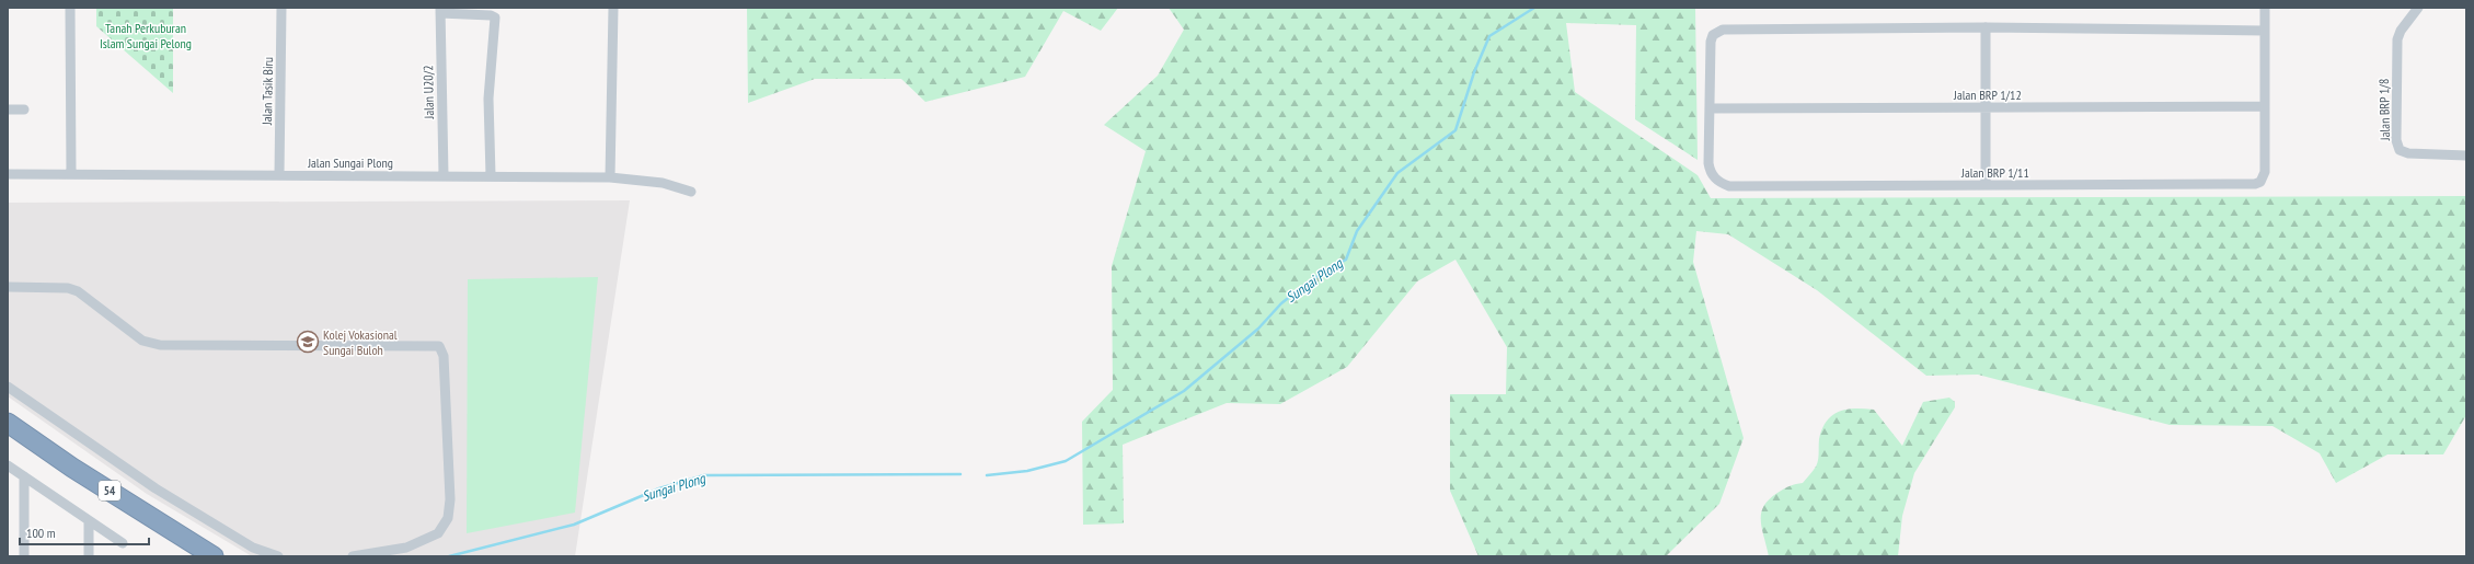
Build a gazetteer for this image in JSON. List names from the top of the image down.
{
  "streets": {
    "highway": ["54"],
    "street": [
      "Jalan Tasik Biru",
      "Jalan U20/2",
      "Jalan BRP 1/12",
      "Jalan BRP 1/8",
      "Jalan Sungai Plong",
      "Jalan BRP 1/11"
    ]
  },
  "crossings": [
    ["Jalan Tasik Biru", "Jalan Sungai Plong"],
    ["Jalan U20/2", "Jalan Sungai Plong"],
    ["Jalan BRP 1/12", "Jalan BRP 1/11"]
  ],
  "water": ["Sungai Plong"],
  "parks": ["Tanah Perkuburan Islam Sungai Pelong"],
  "places": {
    "school or university": ["Kolej Vokasional Sungai Buloh"]
  },
  "scale_bar": "100 m"
}
